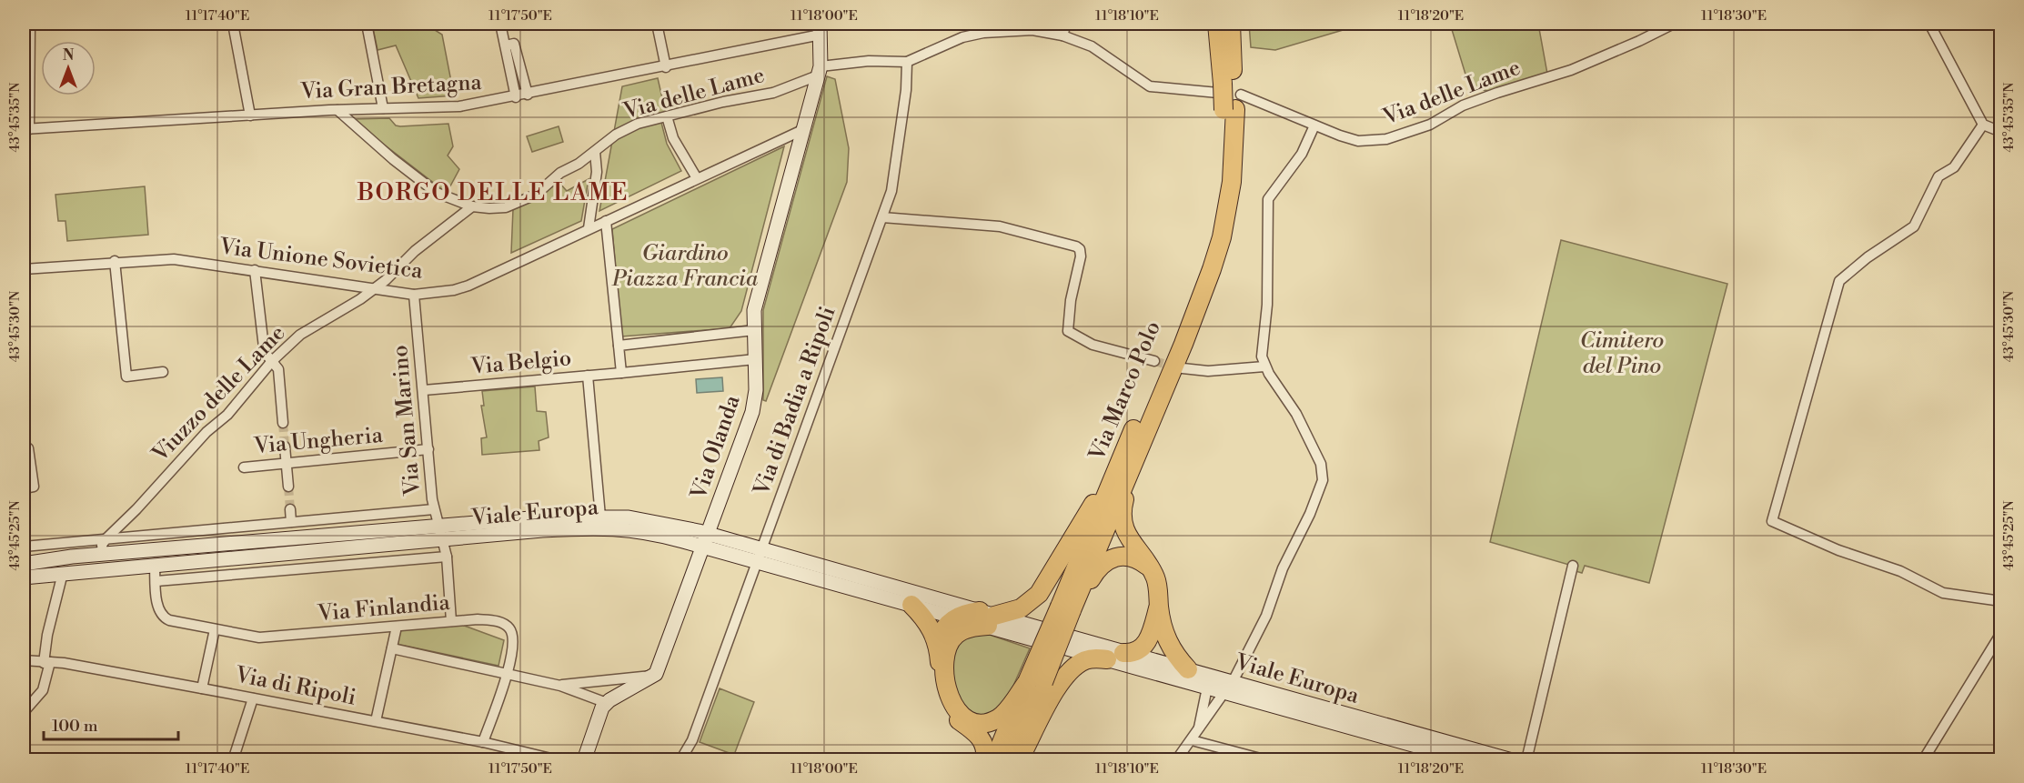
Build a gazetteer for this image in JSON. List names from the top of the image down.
{
  "streets": {
    "highway": ["Via Marco Polo"],
    "main road": ["Via Olanda", "Viale Europa"],
    "street": [
      "Via Gran Bretagna",
      "Via delle Lame",
      "Via Unione Sovietica",
      "Via Belgio",
      "Viuzzo delle Lame",
      "Via di Badia a Ripoli",
      "Via San Marino",
      "Via Ungheria",
      "Via Finlandia",
      "Via di Ripoli"
    ]
  },
  "crossings": [
    ["Via Gran Bretagna", "Via delle Lame"],
    ["Via Gran Bretagna", "Via Olanda"],
    ["Via delle Lame", "Via Marco Polo"],
    ["Via delle Lame", "Viuzzo delle Lame"],
    ["Via delle Lame", "Via di Badia a Ripoli"],
    ["Via delle Lame", "Via Olanda"],
    ["Via Unione Sovietica", "Viuzzo delle Lame"],
    ["Via Unione Sovietica", "Via San Marino"],
    ["Via Unione Sovietica", "Via Olanda"],
    ["Via Belgio", "Via San Marino"],
    ["Via Belgio", "Via Olanda"],
    ["Via di Badia a Ripoli", "Viale Europa"],
    ["Via San Marino", "Via Ungheria"],
    ["Via San Marino", "Viale Europa"],
    ["Via San Marino", "Via Finlandia"],
    ["Via Olanda", "Viale Europa"],
    ["Via Finlandia", "Via di Ripoli"]
  ],
  "districts": ["BORGO DELLE LAME"],
  "parks": ["Giardino Piazza Francia", "Cimitero del Pino"],
  "scale_bar": "100 m",
  "north": "top",
  "coordinates": [
    "11°17'40\"E",
    "11°17'50\"E",
    "11°18'00\"E",
    "11°18'10\"E",
    "11°18'20\"E",
    "11°18'30\"E",
    "43°45'35\"N",
    "43°45'30\"N",
    "43°45'25\"N"
  ]
}
